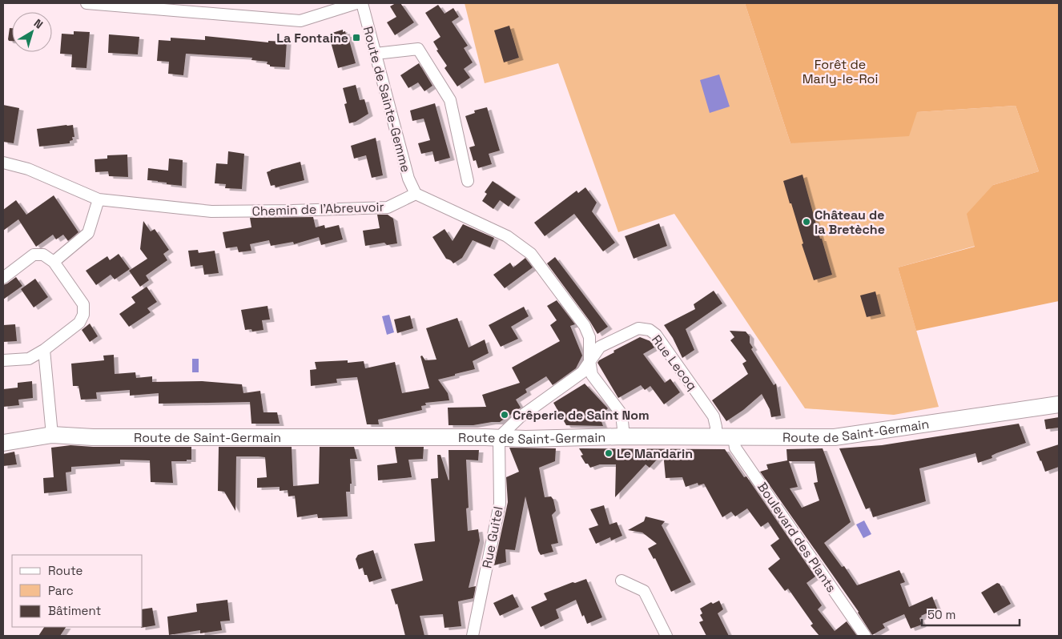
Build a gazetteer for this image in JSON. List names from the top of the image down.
{
  "streets": {
    "street": [
      "Route de Sainte-Gemme",
      "Chemin de l'Abreuvoir",
      "Rue Lecoq",
      "Route de Saint-Germain",
      "Rue Guitel",
      "Boulevard des Plants"
    ]
  },
  "crossings": [
    ["Route de Sainte-Gemme", "Chemin de l'Abreuvoir"],
    ["Rue Lecoq", "Route de Saint-Germain"],
    ["Rue Lecoq", "Rue Guitel"],
    ["Route de Saint-Germain", "Rue Guitel"],
    ["Route de Saint-Germain", "Boulevard des Plants"]
  ],
  "parks": ["Forêt de Marly-le-Roi"],
  "places": {
    "transit": ["La Fontaine"],
    "other": ["Château de la Bretèche", "Crêperie de Saint Nom", "Le Mandarin"]
  },
  "legend": ["Route", "Parc", "Bâtiment"],
  "scale_bar": "50 m",
  "north": "top right"
}
